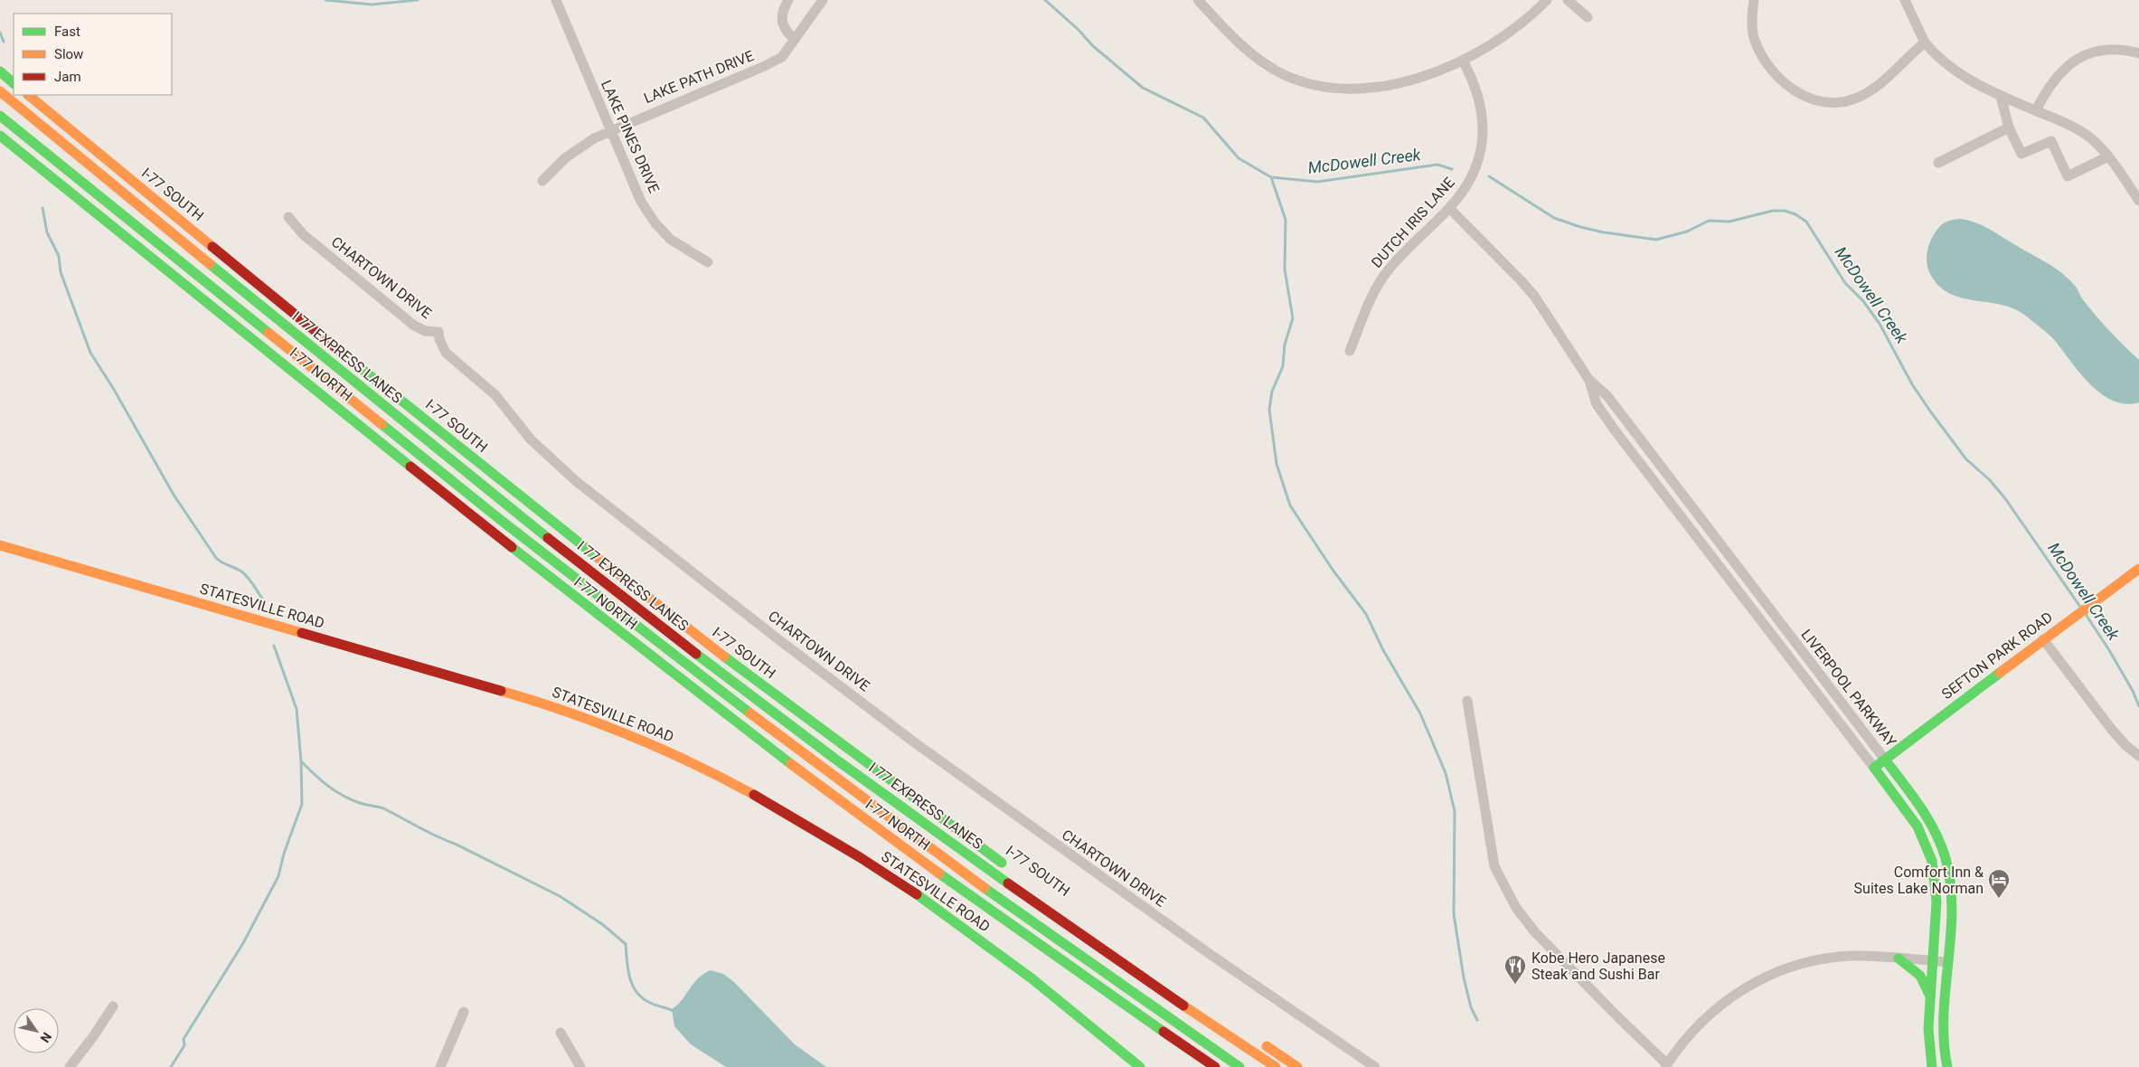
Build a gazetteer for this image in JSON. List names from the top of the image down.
{
  "streets": {
    "main road": [
      "I-77 SOUTH",
      "I 77 EXPRESS LANES",
      "I-77 NORTH",
      "STATESVILLE ROAD",
      "SEFTON PARK ROAD",
      "LIVERPOOL PARKWAY"
    ],
    "street": [
      "LAKE PATH DRIVE",
      "LAKE PINES DRIVE",
      "DUTCH IRIS LANE",
      "CHARTOWN DRIVE"
    ]
  },
  "crossings": [
    ["LAKE PATH DRIVE", "LAKE PINES DRIVE"],
    ["DUTCH IRIS LANE", "LIVERPOOL PARKWAY"],
    ["SEFTON PARK ROAD", "LIVERPOOL PARKWAY"]
  ],
  "water": ["McDowell Creek"],
  "places": {
    "hotel": ["Comfort Inn & Suites Lake Norman"],
    "restaurant": ["Kobe Hero Japanese Steak and Sushi Bar"]
  },
  "legend": ["Fast", "Slow", "Jam"],
  "north": "bottom right"
}
